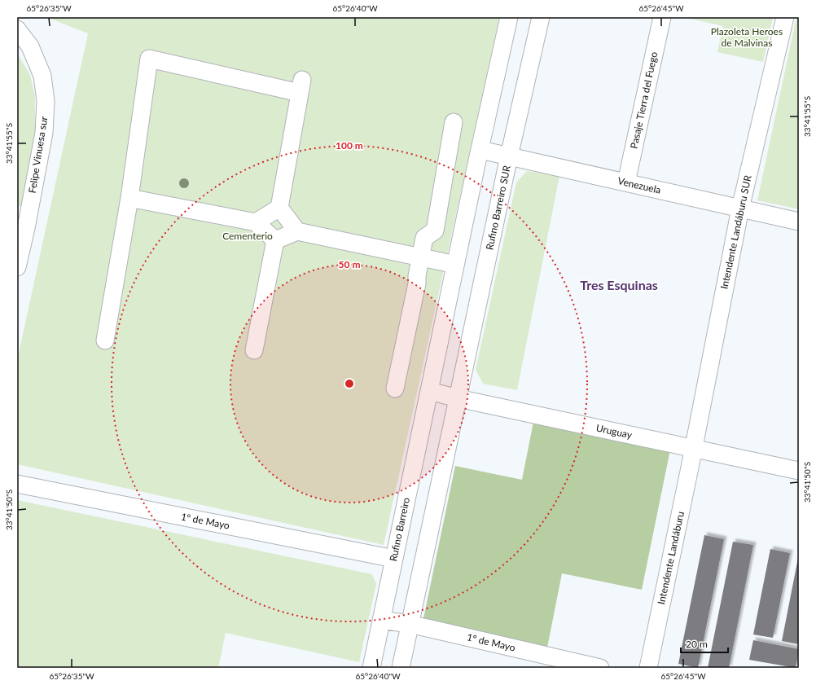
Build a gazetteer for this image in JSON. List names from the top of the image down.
{
  "streets": {
    "street": [
      "Pasaje Tierra del Fuego",
      "Felipe Vinuesa sur",
      "Venezuela",
      "Rufino Barreiro SUR",
      "Intendente Landáburu SUR",
      "Uruguay",
      "1º de Mayo",
      "Rufino Barreiro",
      "Intendente Landáburu"
    ]
  },
  "crossings": [
    ["Pasaje Tierra del Fuego", "Venezuela"],
    ["Venezuela", "Rufino Barreiro SUR"],
    ["Venezuela", "Intendente Landáburu SUR"],
    ["Rufino Barreiro SUR", "Uruguay"],
    ["Intendente Landáburu SUR", "Uruguay"],
    ["Intendente Landáburu SUR", "Intendente Landáburu"],
    ["Uruguay", "Rufino Barreiro"],
    ["Uruguay", "Intendente Landáburu"],
    ["1º de Mayo", "Rufino Barreiro"]
  ],
  "districts": ["Tres Esquinas"],
  "parks": ["Plazoleta Heroes de Malvinas", "Cementerio"],
  "scale_bar": "20 m",
  "coordinates": [
    "65°26'35\"W",
    "65°26'40\"W",
    "65°26'45\"W",
    "33°41'55\"S",
    "33°41'50\"S"
  ],
  "rings": ["100 m", "50 m"]
}
